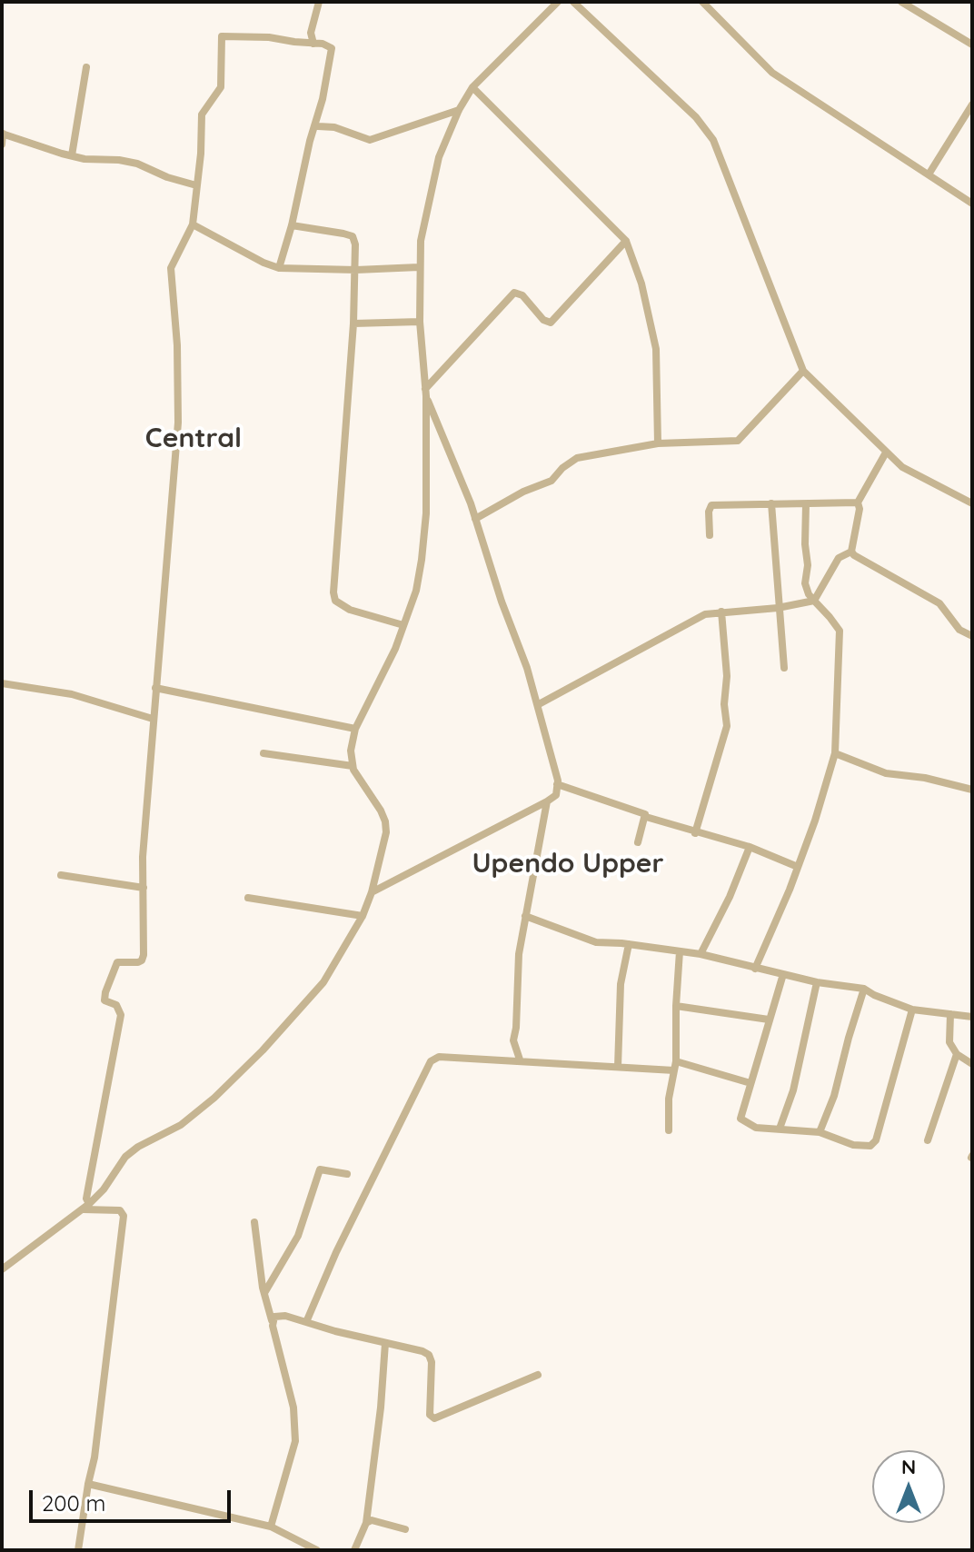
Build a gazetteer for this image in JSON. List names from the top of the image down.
{
  "districts": ["Central", "Upendo Upper"],
  "scale_bar": "200 m",
  "north": "top"
}
